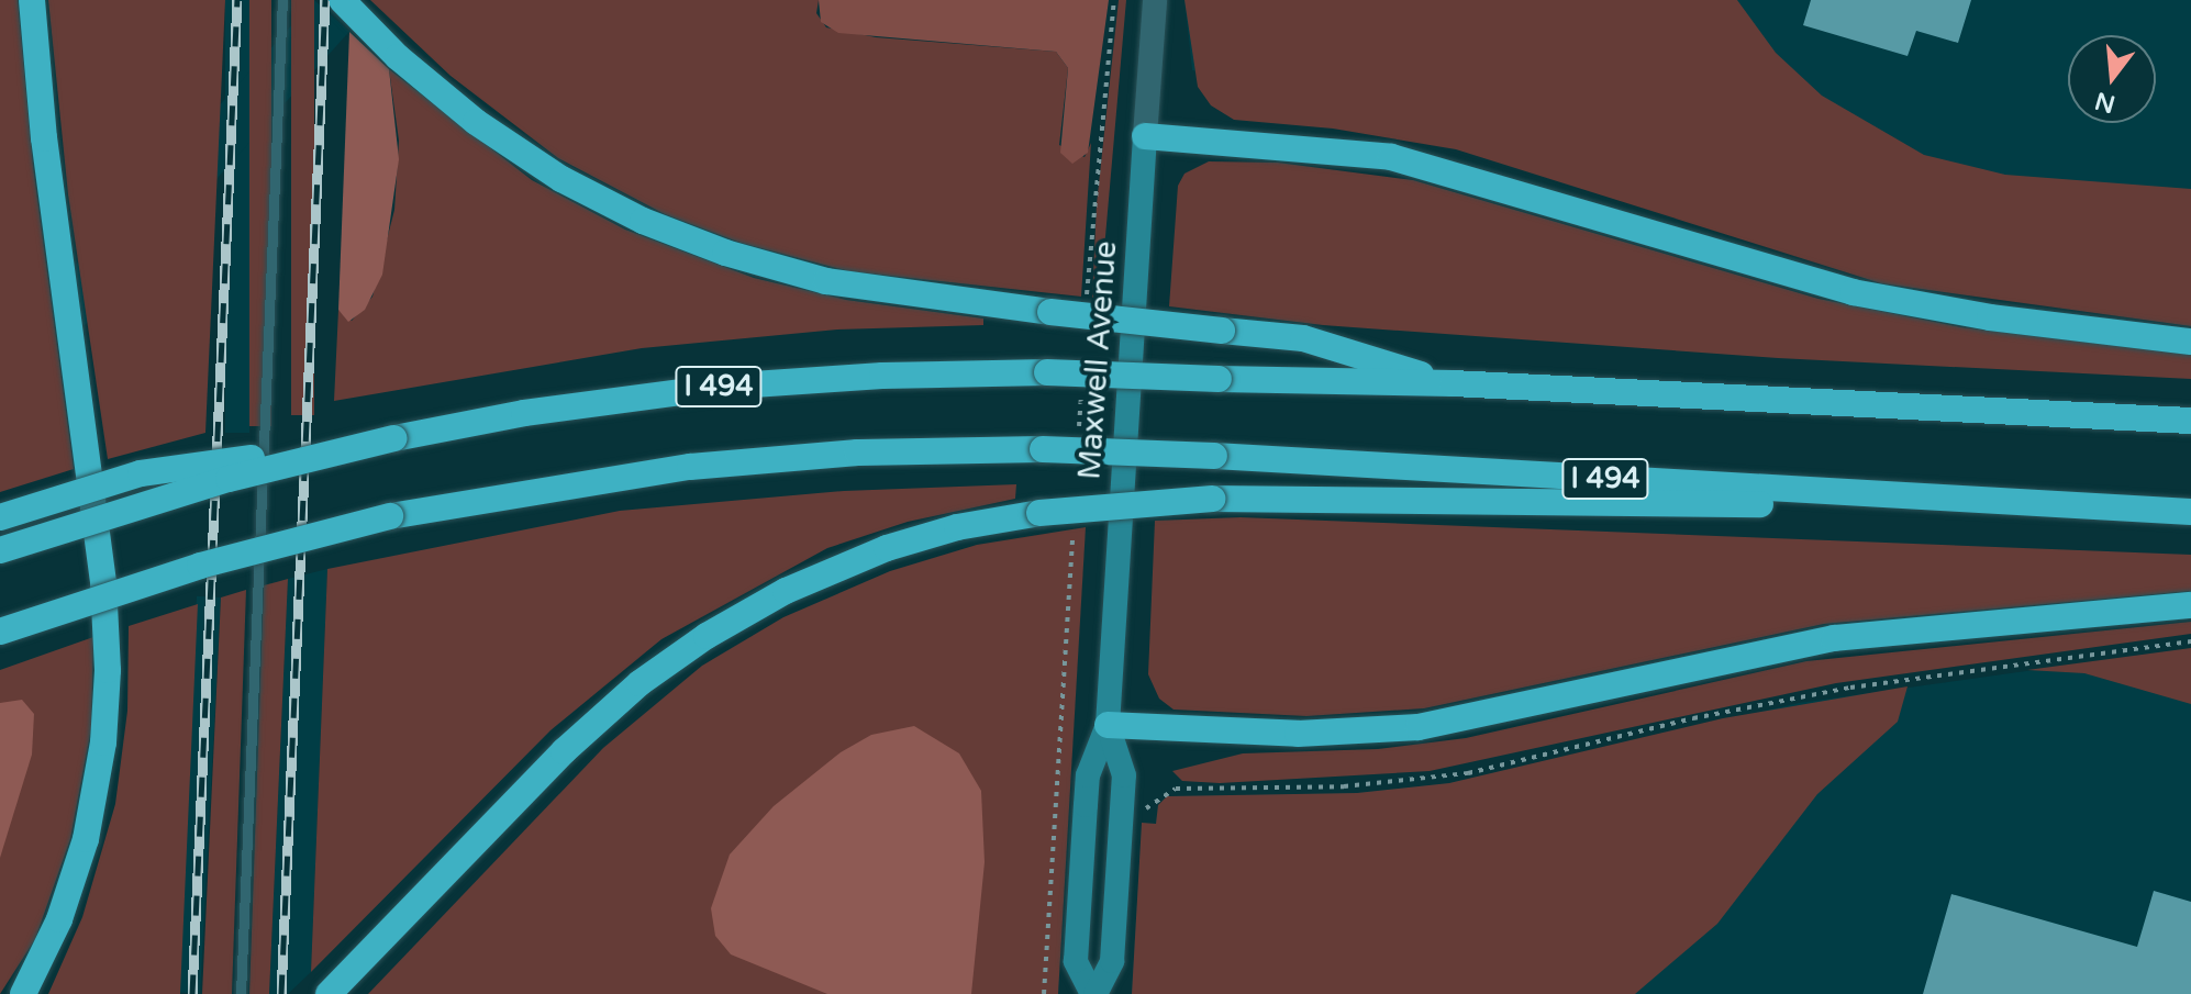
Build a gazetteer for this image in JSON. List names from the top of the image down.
{
  "streets": {
    "highway": ["I 494"],
    "main road": ["Maxwell Avenue"]
  },
  "north": "bottom"
}
